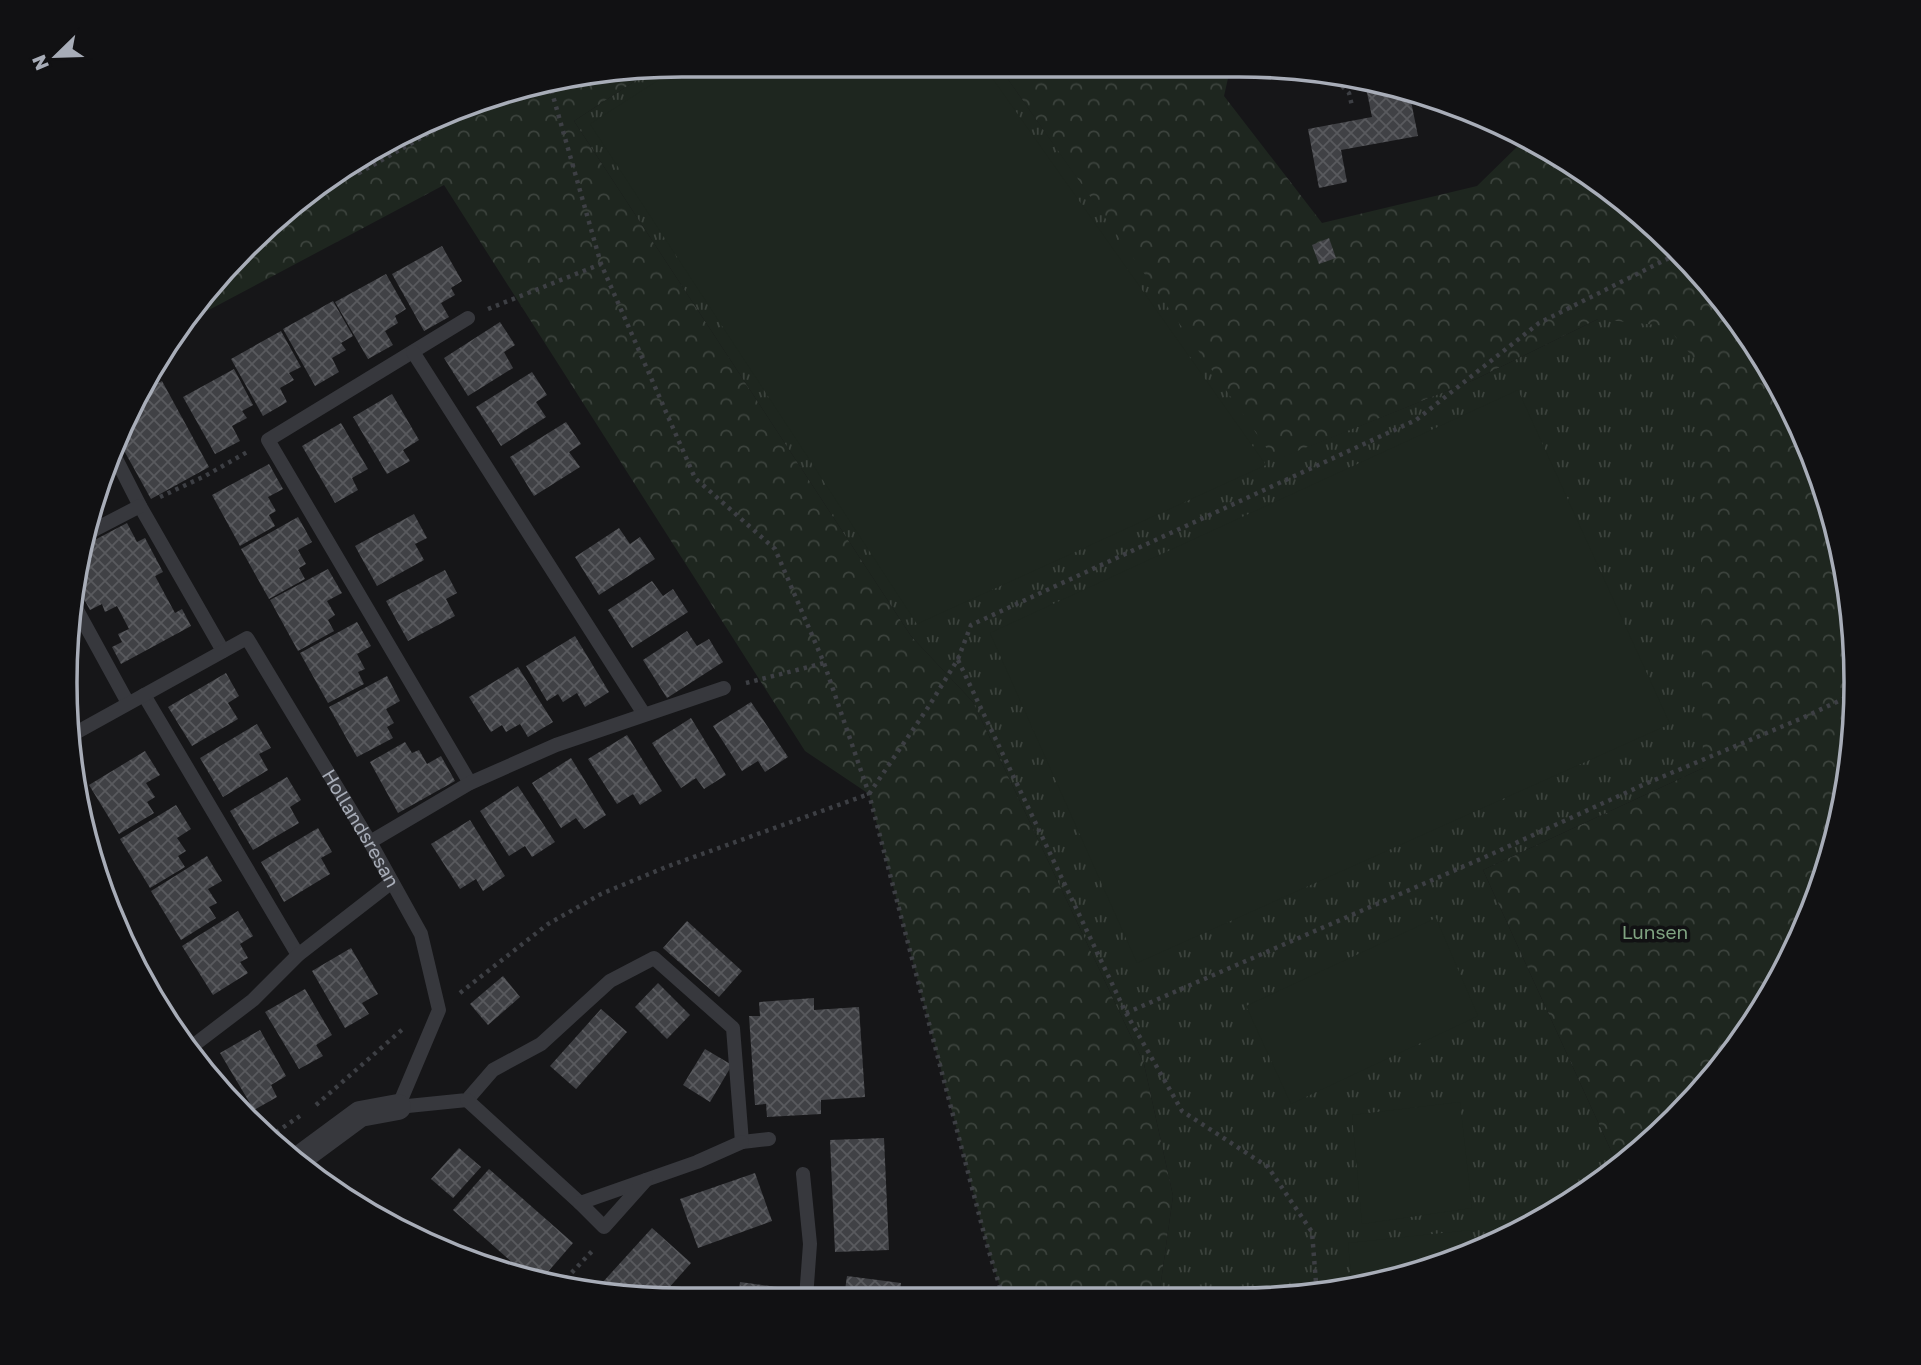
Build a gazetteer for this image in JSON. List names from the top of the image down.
{
  "streets": {
    "lane": ["Hollandsresan"]
  },
  "parks": ["Lunsen"],
  "north": "bottom left"
}
